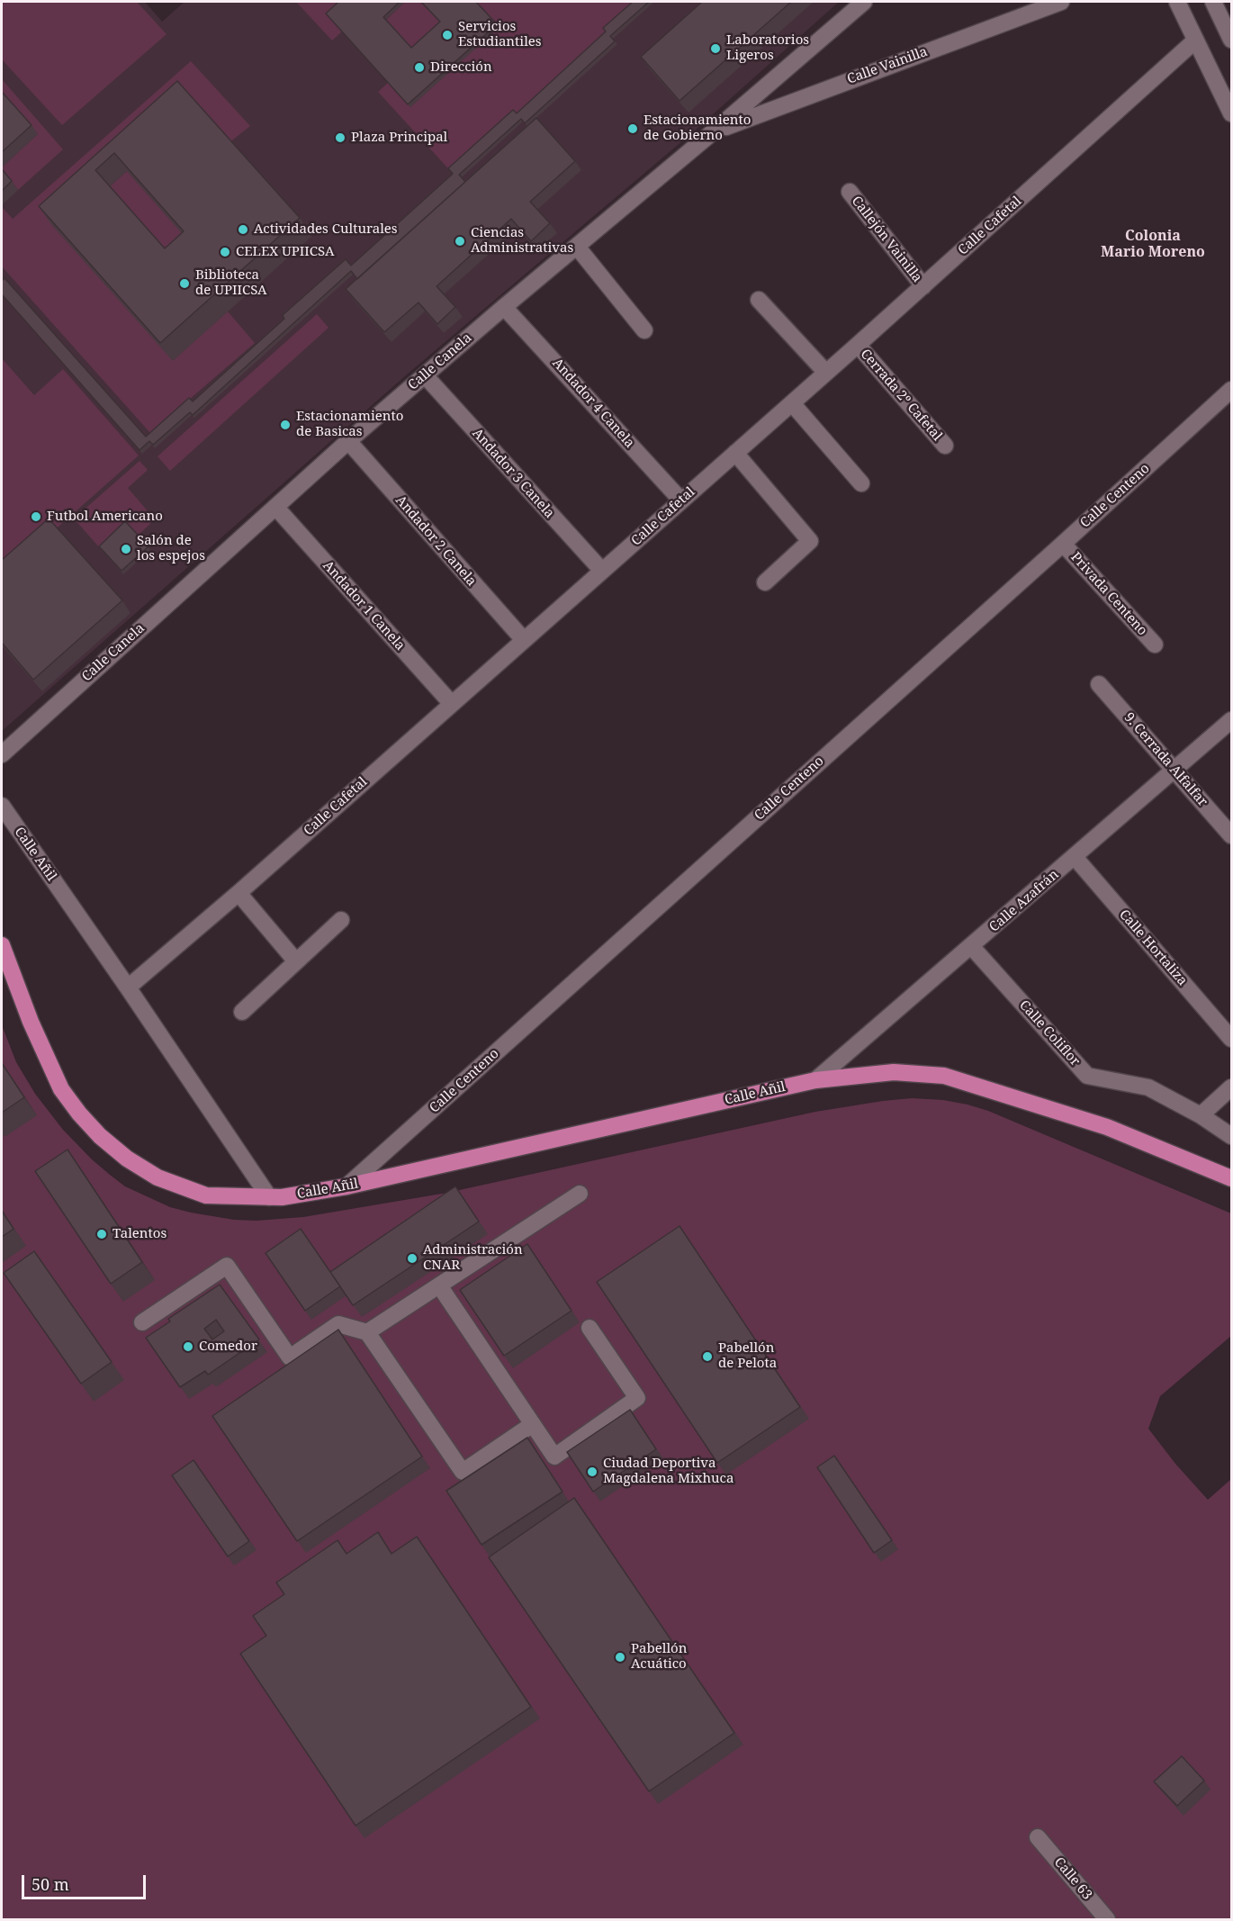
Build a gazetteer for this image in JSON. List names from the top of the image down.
{
  "streets": {
    "main road": ["Calle Añil"],
    "street": [
      "Calle Vainilla",
      "Calle Cafetal",
      "Callejón Vainilla",
      "Calle Canela",
      "Cerrada 2º Cafetal",
      "Andador 4 Canela",
      "Andador 3 Canela",
      "Calle Centeno",
      "Andador 2 Canela",
      "Privada Centeno",
      "Andador 1 Canela",
      "9. Cerrada Alfalfar",
      "Calle Azafrán",
      "Calle Hortaliza",
      "Calle Coliflor",
      "Calle 63"
    ]
  },
  "crossings": [
    ["Calle Vainilla", "Calle Canela"],
    ["Calle Cafetal", "Callejón Vainilla"],
    ["Calle Cafetal", "Cerrada 2º Cafetal"],
    ["Calle Cafetal", "Andador 4 Canela"],
    ["Calle Cafetal", "Andador 3 Canela"],
    ["Calle Cafetal", "Andador 2 Canela"],
    ["Calle Cafetal", "Andador 1 Canela"],
    ["Calle Cafetal", "Calle Añil"],
    ["Calle Canela", "Andador 4 Canela"],
    ["Calle Canela", "Andador 3 Canela"],
    ["Calle Canela", "Andador 2 Canela"],
    ["Calle Canela", "Andador 1 Canela"],
    ["Calle Centeno", "Privada Centeno"],
    ["Calle Centeno", "Calle Añil"],
    ["9. Cerrada Alfalfar", "Calle Azafrán"],
    ["Calle Añil", "Calle Azafrán"],
    ["Calle Azafrán", "Calle Hortaliza"],
    ["Calle Azafrán", "Calle Coliflor"]
  ],
  "districts": ["Colonia Mario Moreno"],
  "places": [
    "Servicios Estudiantiles",
    "Laboratorios Ligeros",
    "Dirección",
    "Estacionamiento de Gobierno",
    "Plaza Principal",
    "Actividades Culturales",
    "Ciencias Administrativas",
    "CELEX UPIICSA",
    "Biblioteca de UPIICSA",
    "Estacionamiento de Basicas",
    "Futbol Americano",
    "Salón de los espejos",
    "Talentos",
    "Administración CNAR",
    "Comedor",
    "Pabellón de Pelota",
    "Ciudad Deportiva Magdalena Mixhuca",
    "Pabellón Acuático"
  ],
  "scale_bar": "50 m"
}
